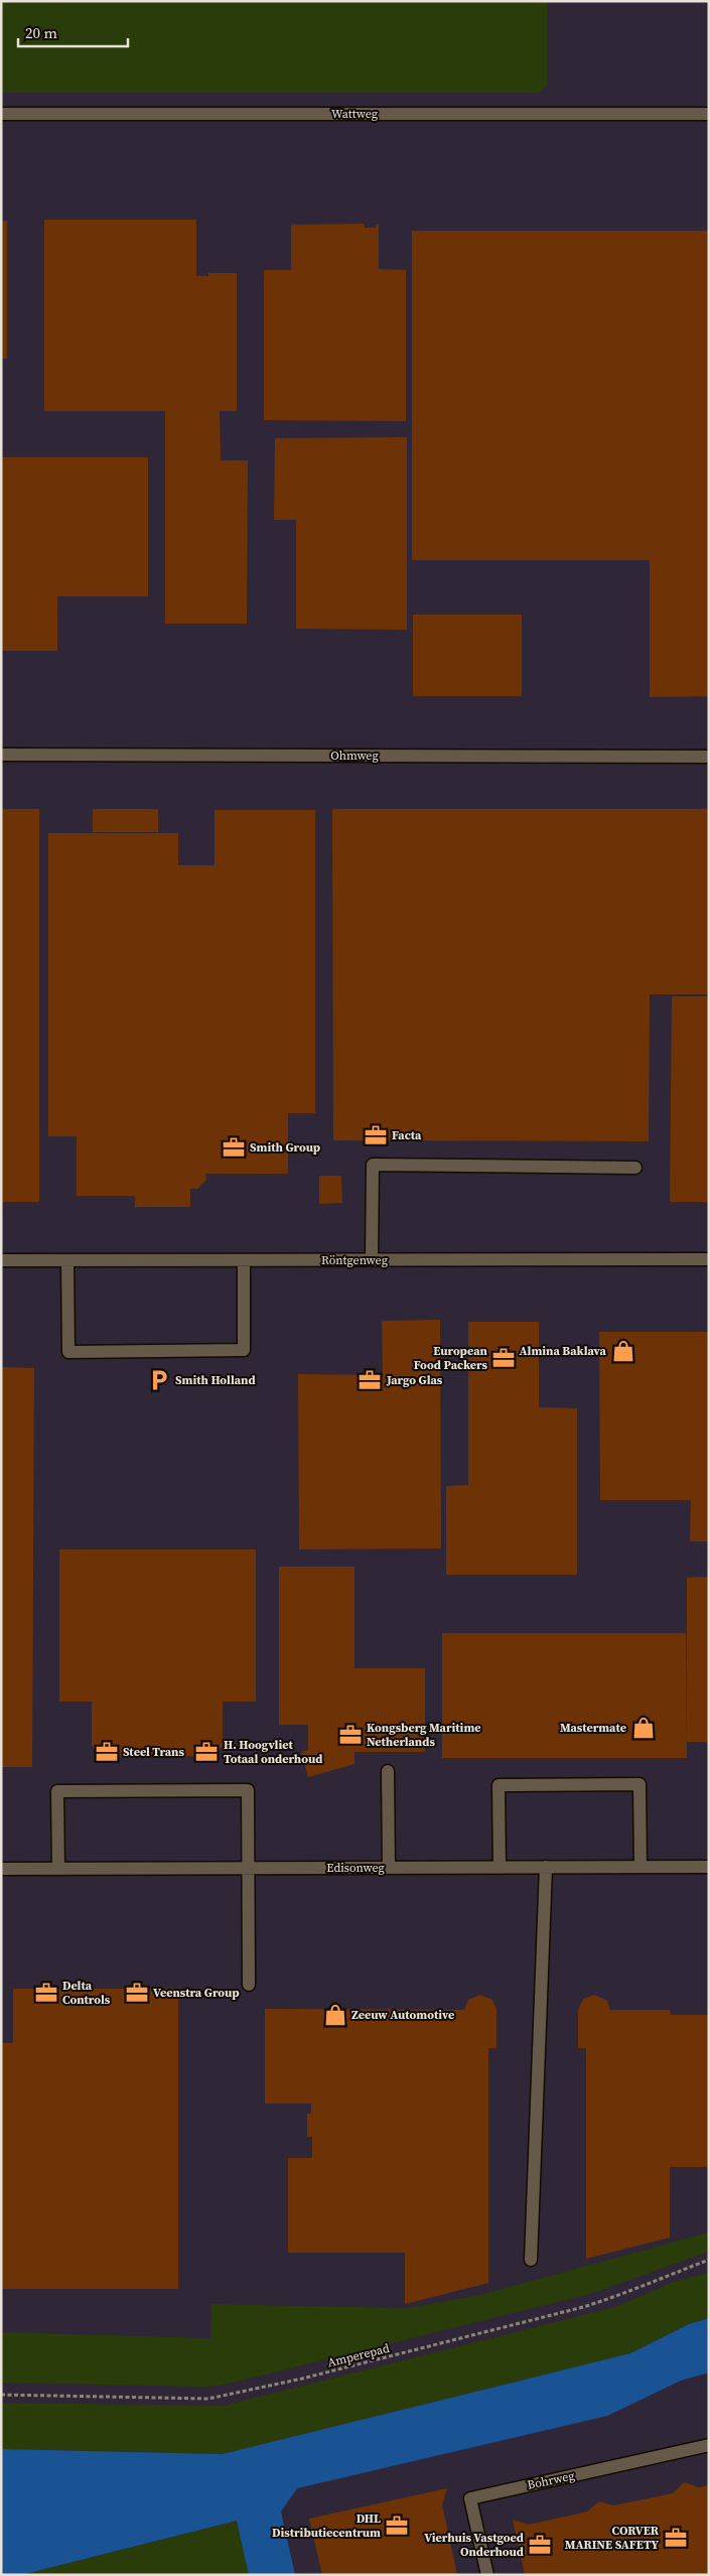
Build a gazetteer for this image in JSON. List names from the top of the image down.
{
  "streets": {
    "street": [
      "Wattweg",
      "Ohmweg",
      "Röntgenweg",
      "Edisonweg",
      "Bohrweg"
    ],
    "path": ["Amperepad"]
  },
  "places": {
    "office": [
      "Facta",
      "Smith Group",
      "European Food Packers",
      "Jargo Glas",
      "Kongsberg Maritime Netherlands",
      "Steel Trans",
      "H. Hoogvliet Totaal onderhoud",
      "Delta Controls",
      "Veenstra Group",
      "DHL Distributiecentrum",
      "CORVER MARINE SAFETY",
      "Vierhuis Vastgoed Onderhoud"
    ],
    "shop": ["Almina Baklava", "Mastermate", "Zeeuw Automotive"],
    "parking": ["Smith Holland"]
  },
  "scale_bar": "20 m"
}
